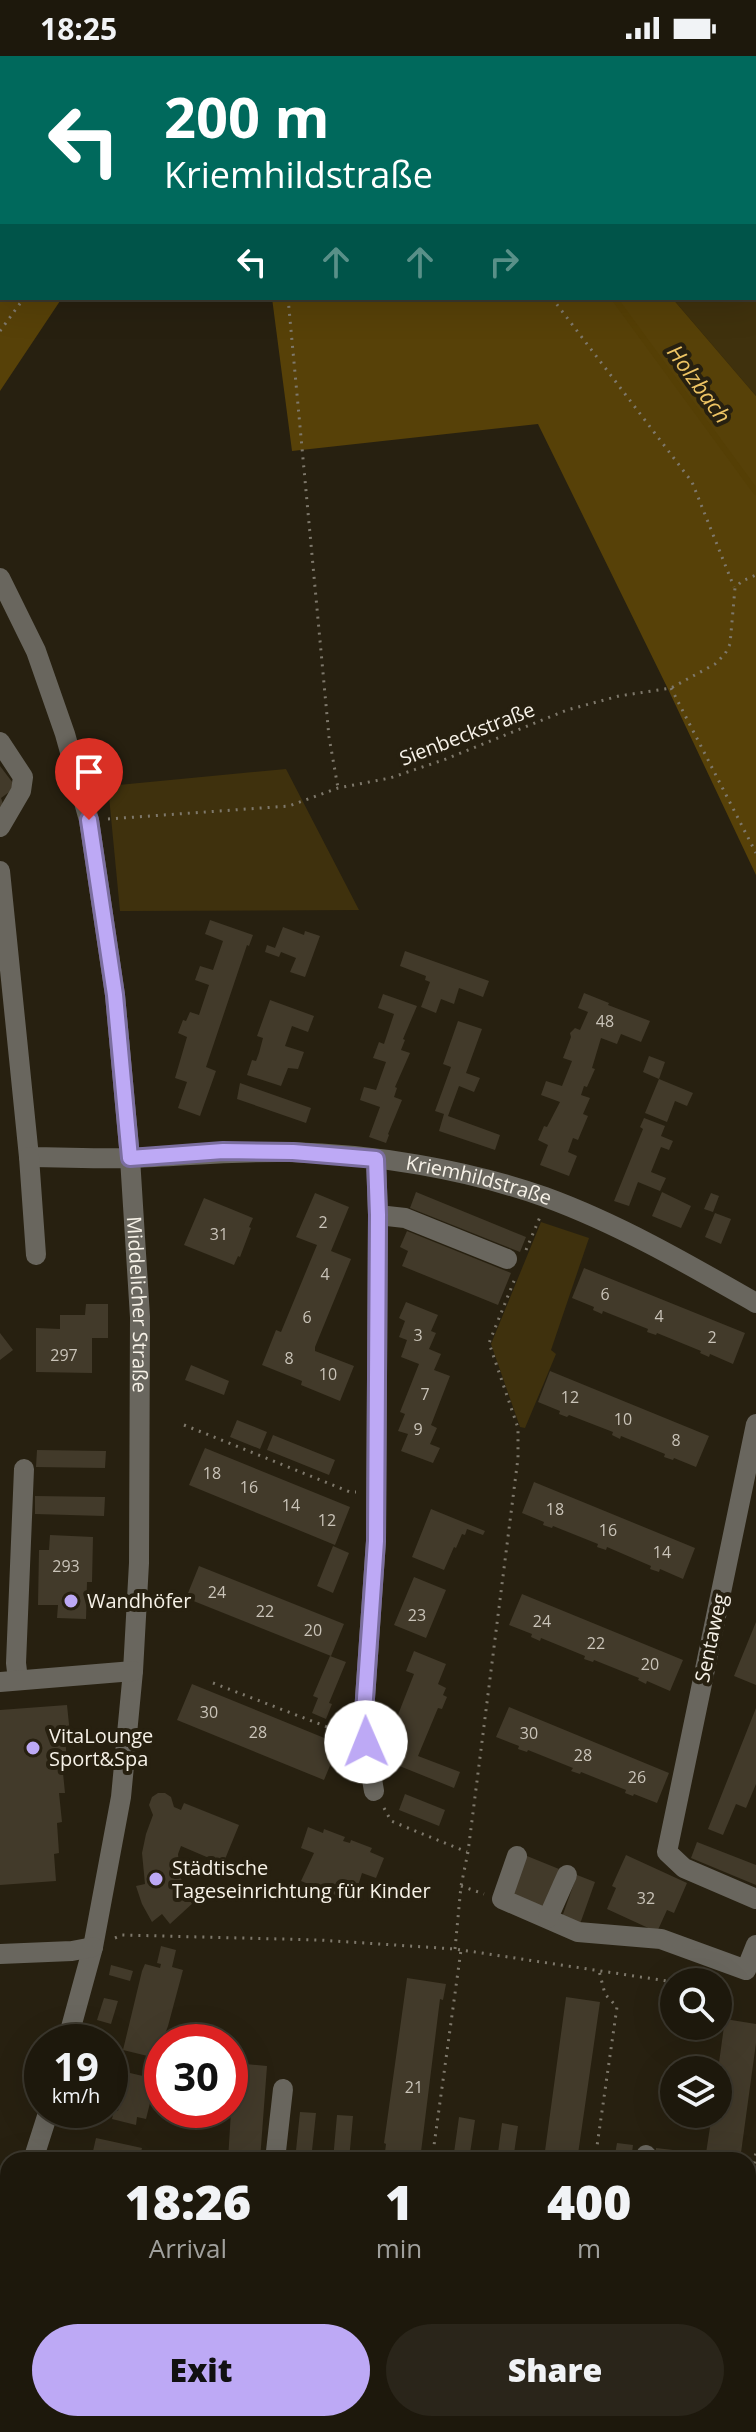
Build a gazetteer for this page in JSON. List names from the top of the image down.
{
  "streets": {
    "street": ["Kriemhildstraße", "Middelicher Straße", "Sentaweg"],
    "path": ["Sienbeckstraße"]
  },
  "crossings": [
    ["Sienbeckstraße", "Middelicher Straße"],
    ["Kriemhildstraße", "Middelicher Straße"]
  ],
  "water": ["Holzbach"],
  "places": ["Wandhöfer", "VitaLounge Sport&Spa", "Städtische Tageseinrichtung für Kinder"],
  "house_numbers": [
    "48",
    "2",
    "31",
    "4",
    "6",
    "4",
    "6",
    "3",
    "2",
    "297",
    "8",
    "10",
    "7",
    "12",
    "10",
    "9",
    "8",
    "18",
    "16",
    "14",
    "18",
    "12",
    "16",
    "14",
    "293",
    "24",
    "22",
    "23",
    "24",
    "20",
    "22",
    "20",
    "30",
    "28",
    "30",
    "28",
    "26",
    "32",
    "21"
  ],
  "page": {
    "status": "18:25",
    "turn": ["200 m", "Kriemhildstraße"],
    "speed": "19 km/h",
    "limit": "30",
    "eta": [
      "18:26",
      "Arrival",
      "1",
      "min",
      "400",
      "m"
    ],
    "buttons": ["Exit", "Share"]
  }
}
